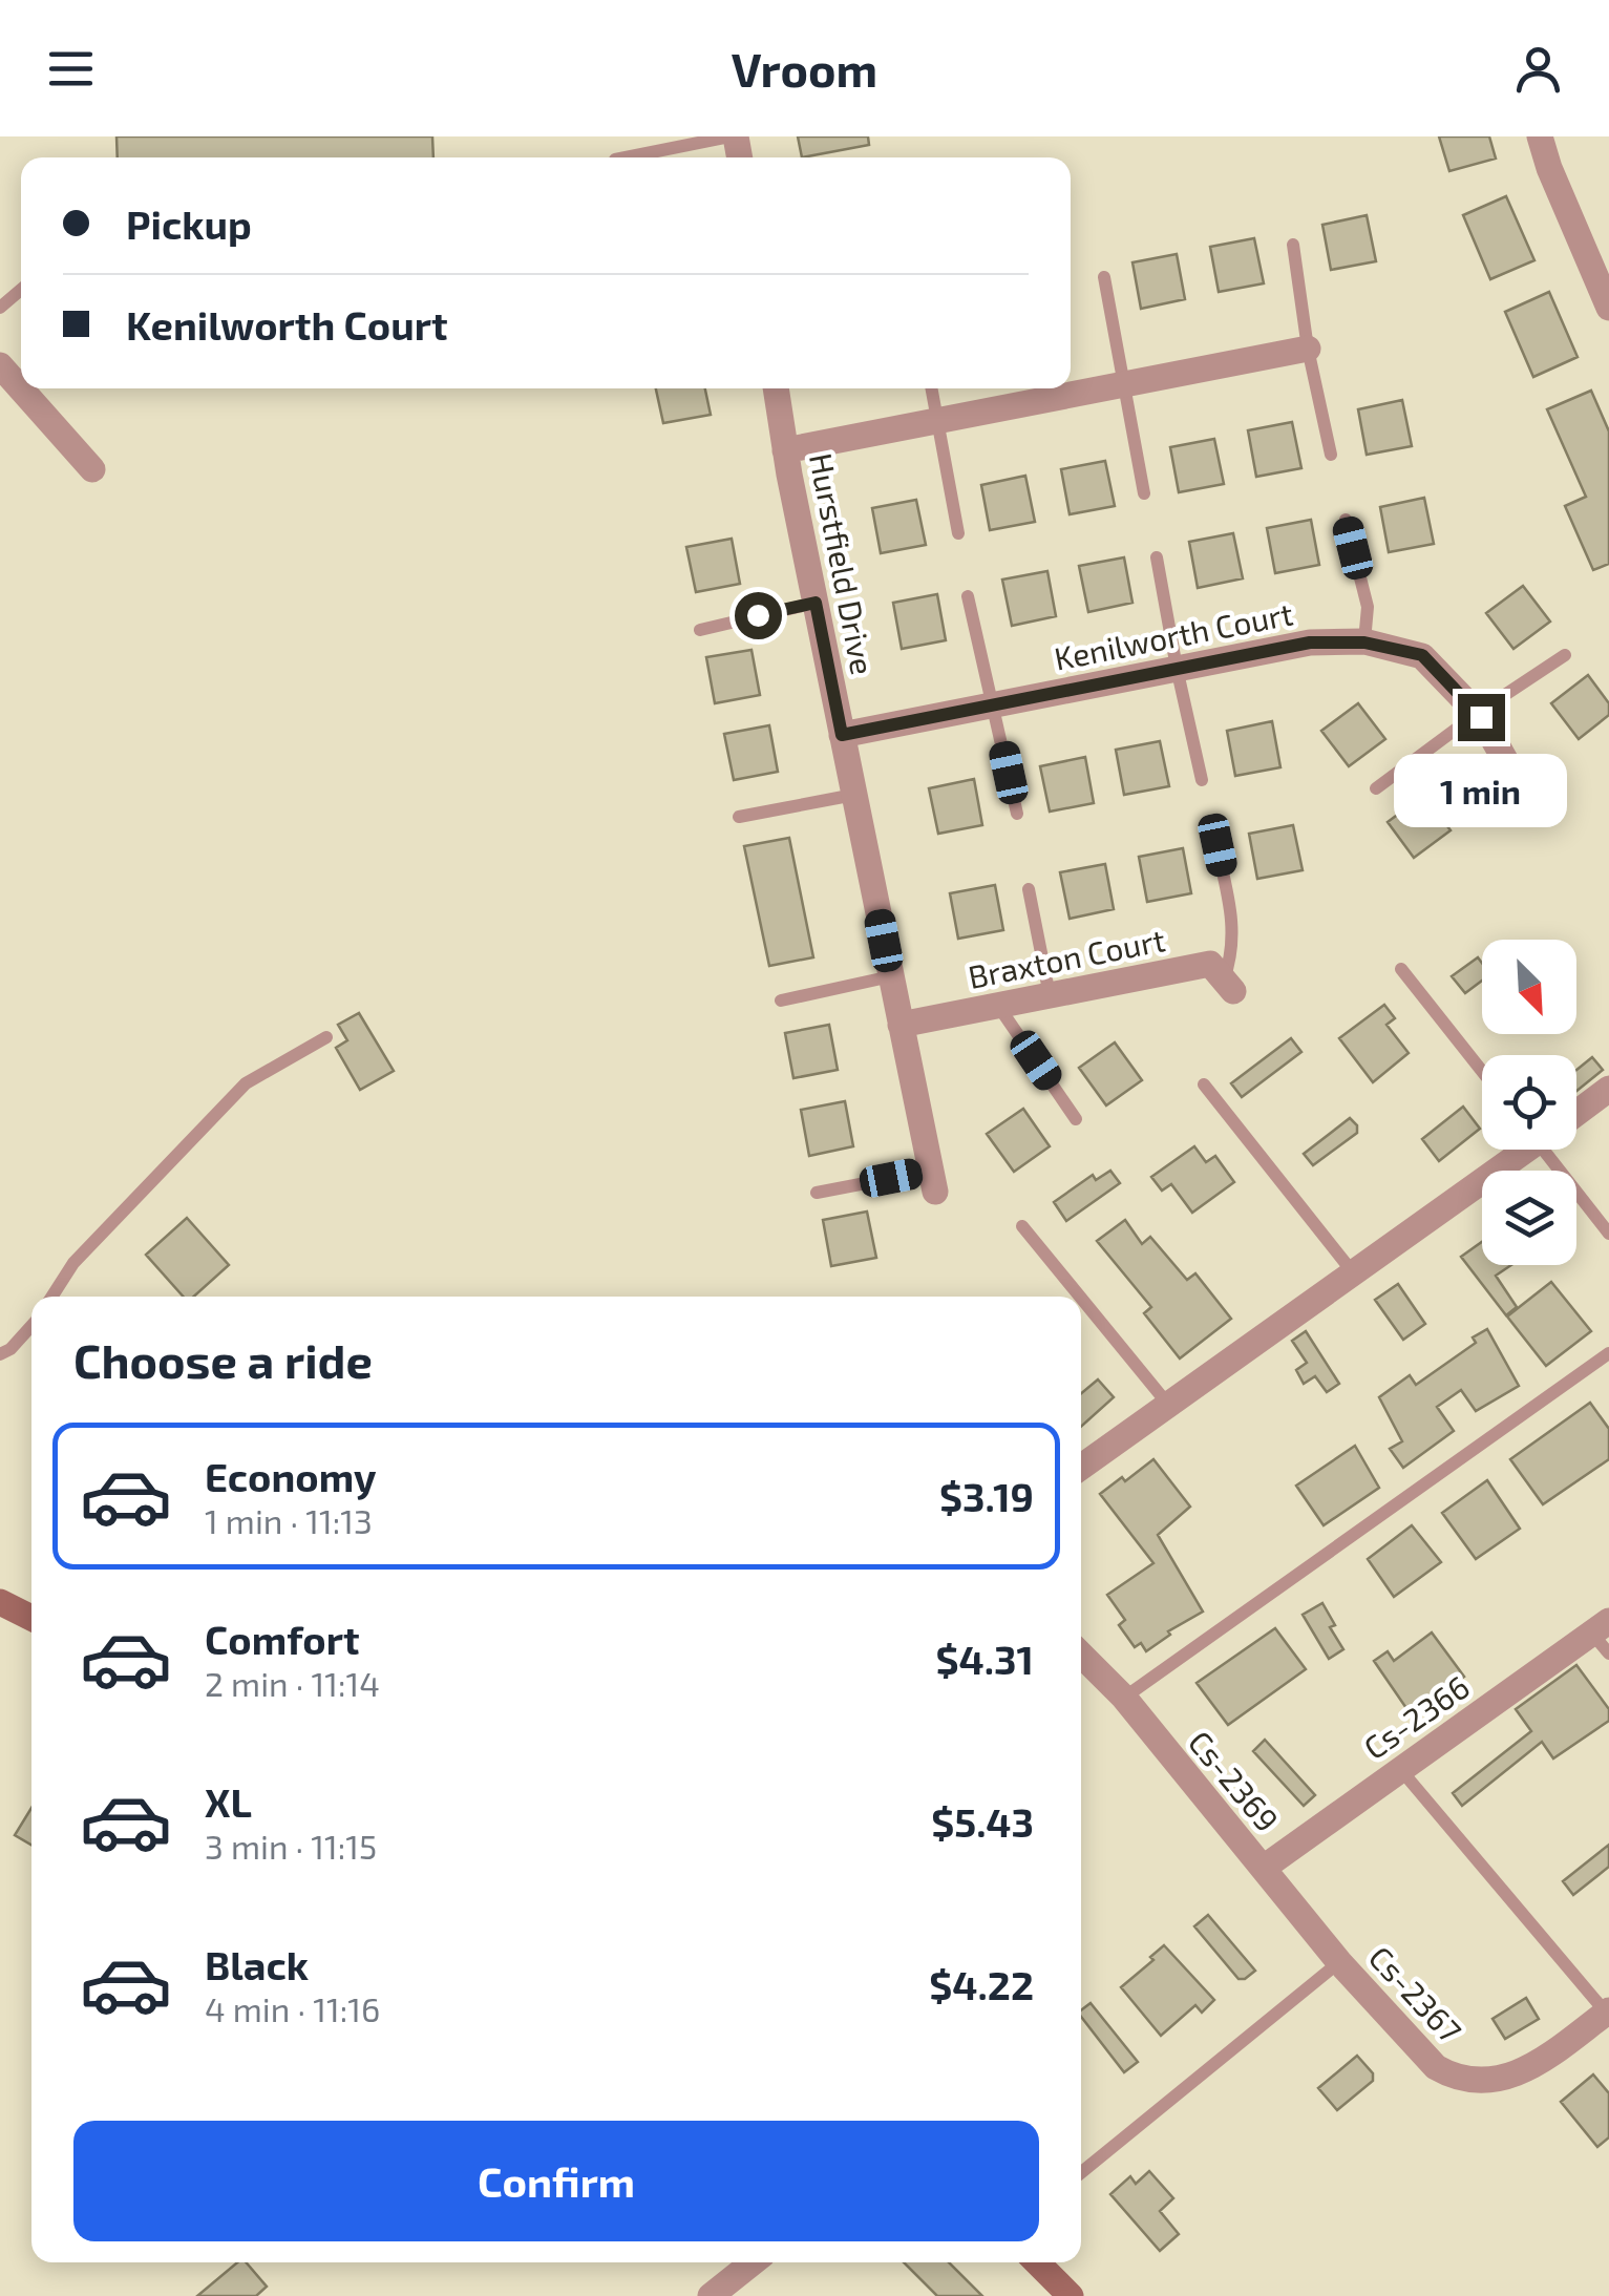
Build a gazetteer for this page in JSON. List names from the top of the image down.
{
  "streets": {
    "street": [
      "Hurstfield Drive",
      "Kenilworth Court",
      "Braxton Court",
      "Cs-2366",
      "Cs-2369",
      "Cs-2367"
    ]
  },
  "crossings": [
    ["Hurstfield Drive", "Kenilworth Court"],
    ["Hurstfield Drive", "Braxton Court"],
    ["Cs-2366", "Cs-2369"],
    ["Cs-2369", "Cs-2367"]
  ],
  "north": "bottom right",
  "page": {
    "header": "Vroom",
    "banner": ["Pickup", "Kenilworth Court"],
    "bubble": "1 min",
    "heading": "Choose a ride",
    "list": [
      {
        "name": "Economy",
        "note": "1 min · 11:13",
        "value": "$3.19"
      },
      {
        "name": "Comfort",
        "note": "2 min · 11:14",
        "value": "$4.31"
      },
      {
        "name": "XL",
        "note": "3 min · 11:15",
        "value": "$5.43"
      },
      {
        "name": "Black",
        "note": "4 min · 11:16",
        "value": "$4.22"
      }
    ],
    "buttons": "Confirm"
  }
}
